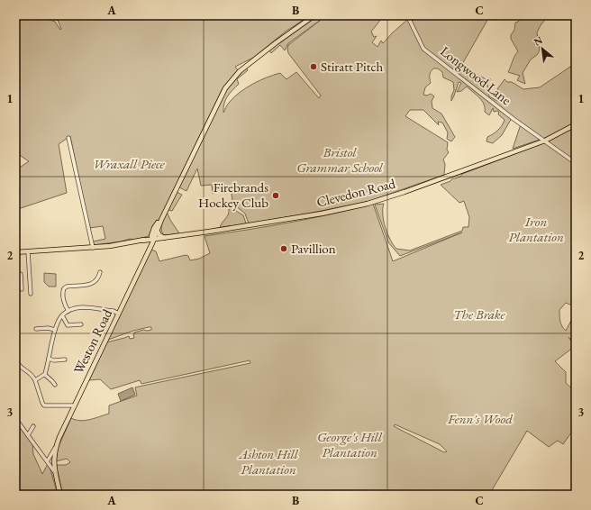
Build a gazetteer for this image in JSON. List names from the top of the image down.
{
  "streets": {
    "main road": ["Clevedon Road", "Weston Road"],
    "street": ["Longwood Lane"]
  },
  "crossings": [
    ["Longwood Lane", "Clevedon Road"],
    ["Clevedon Road", "Weston Road"]
  ],
  "parks": [
    "Bristol Grammar School",
    "Wraxall Piece",
    "Iron Plantation",
    "The Brake",
    "Fenn's Wood",
    "George's Hill Plantation",
    "Ashton Hill Plantation"
  ],
  "places": ["Stiratt Pitch", "Firebrands Hockey Club", "Pavillion"],
  "north": "top left",
  "grid": {
    "columns": ["A", "B", "C"],
    "rows": ["1", "2", "3"]
  }
}
